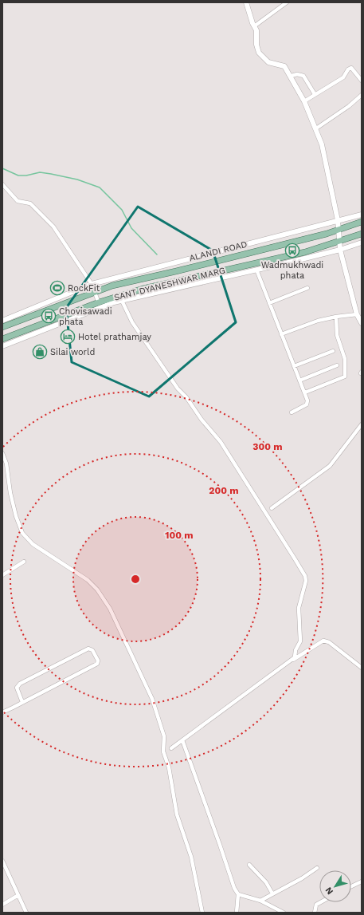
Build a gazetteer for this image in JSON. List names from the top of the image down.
{
  "streets": {
    "main road": ["SANT DYANESHWAR MARG"],
    "street": ["ALANDI ROAD"]
  },
  "places": {
    "bus stop": ["Wadmukhwadi phata", "Chovisawadi phata"],
    "sports": ["RockFit"],
    "hotel": ["Hotel prathamjay"],
    "shop": ["Silai world"]
  },
  "north": "bottom left",
  "rings": ["300 m", "200 m", "100 m"]
}
